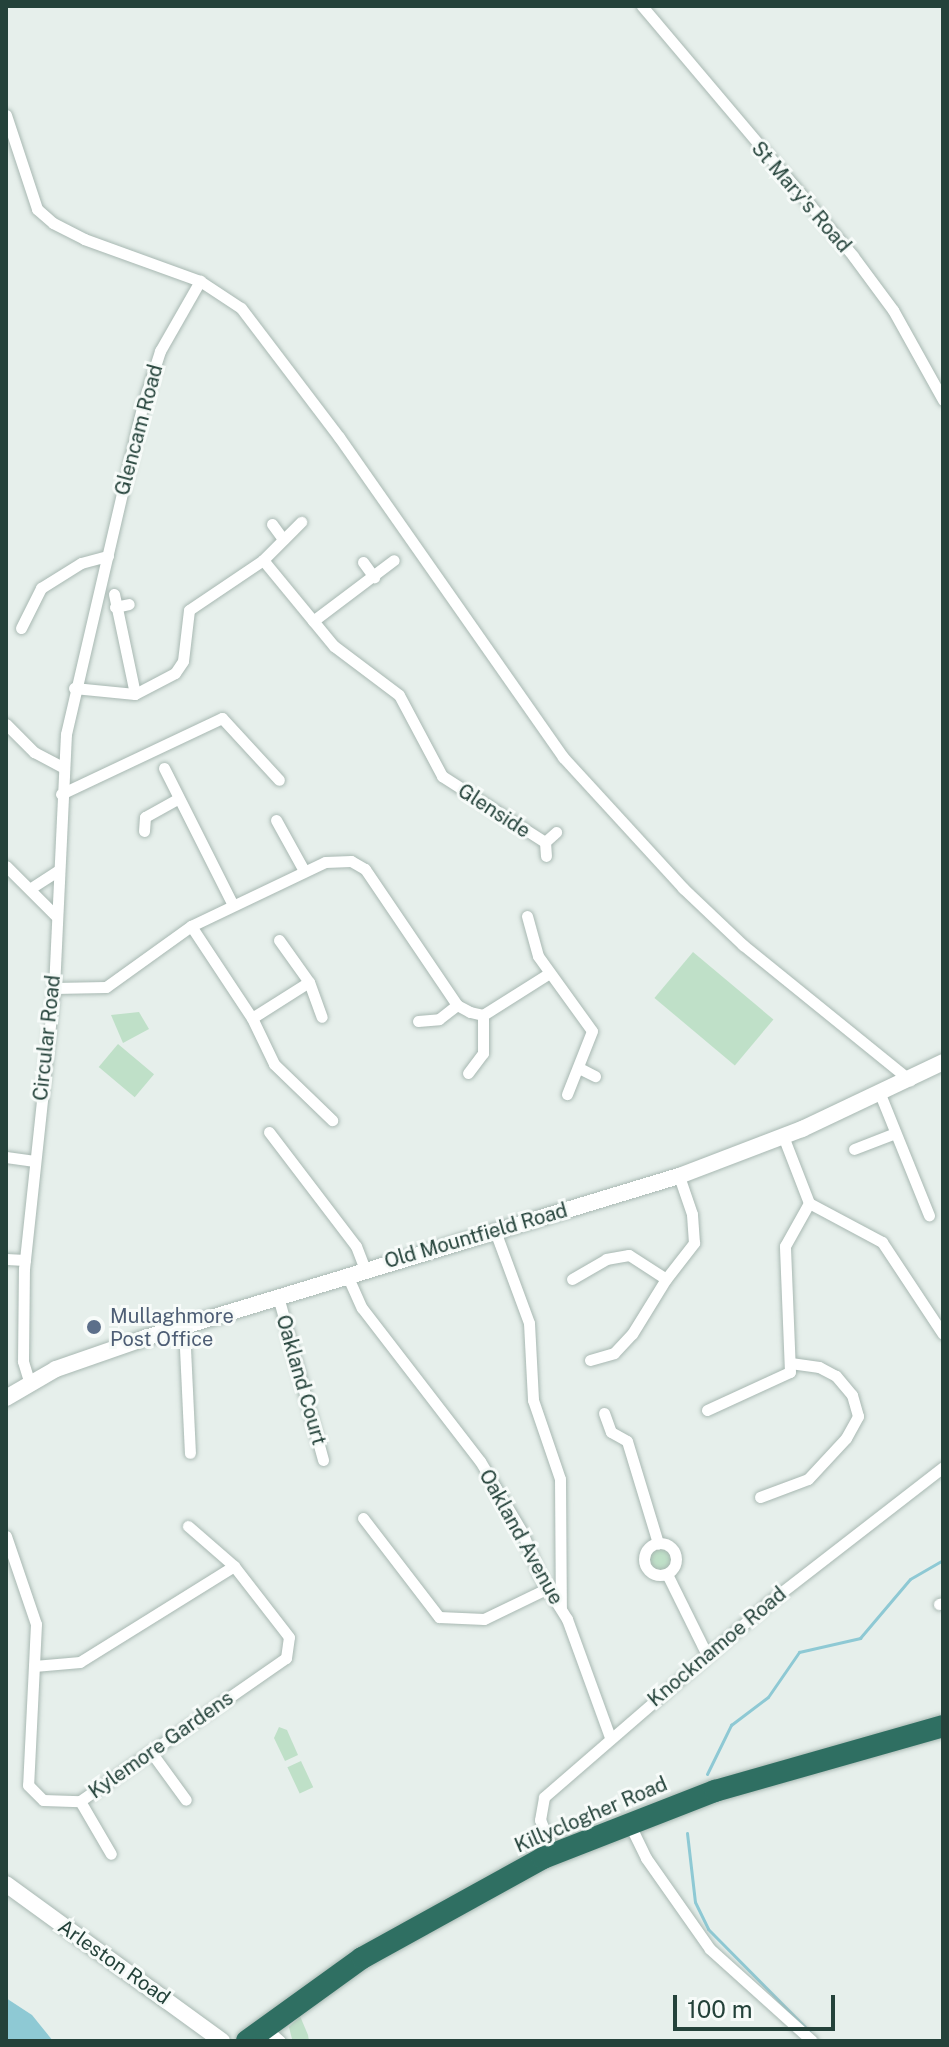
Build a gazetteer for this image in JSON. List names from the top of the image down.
{
  "streets": {
    "highway": ["Killyclogher Road"],
    "street": [
      "St Mary's Road",
      "Glencam Road",
      "Glenside",
      "Circular Road",
      "Old Mountfield Road",
      "Oakland Court",
      "Oakland Avenue",
      "Knocknamoe Road",
      "Kylemore Gardens",
      "Arleston Road"
    ]
  },
  "crossings": [
    ["Glencam Road", "Circular Road"],
    ["Circular Road", "Old Mountfield Road"],
    ["Old Mountfield Road", "Oakland Court"],
    ["Old Mountfield Road", "Oakland Avenue"],
    ["Oakland Avenue", "Knocknamoe Road"],
    ["Knocknamoe Road", "Killyclogher Road"]
  ],
  "places": ["Mullaghmore Post Office"],
  "scale_bar": "100 m"
}
